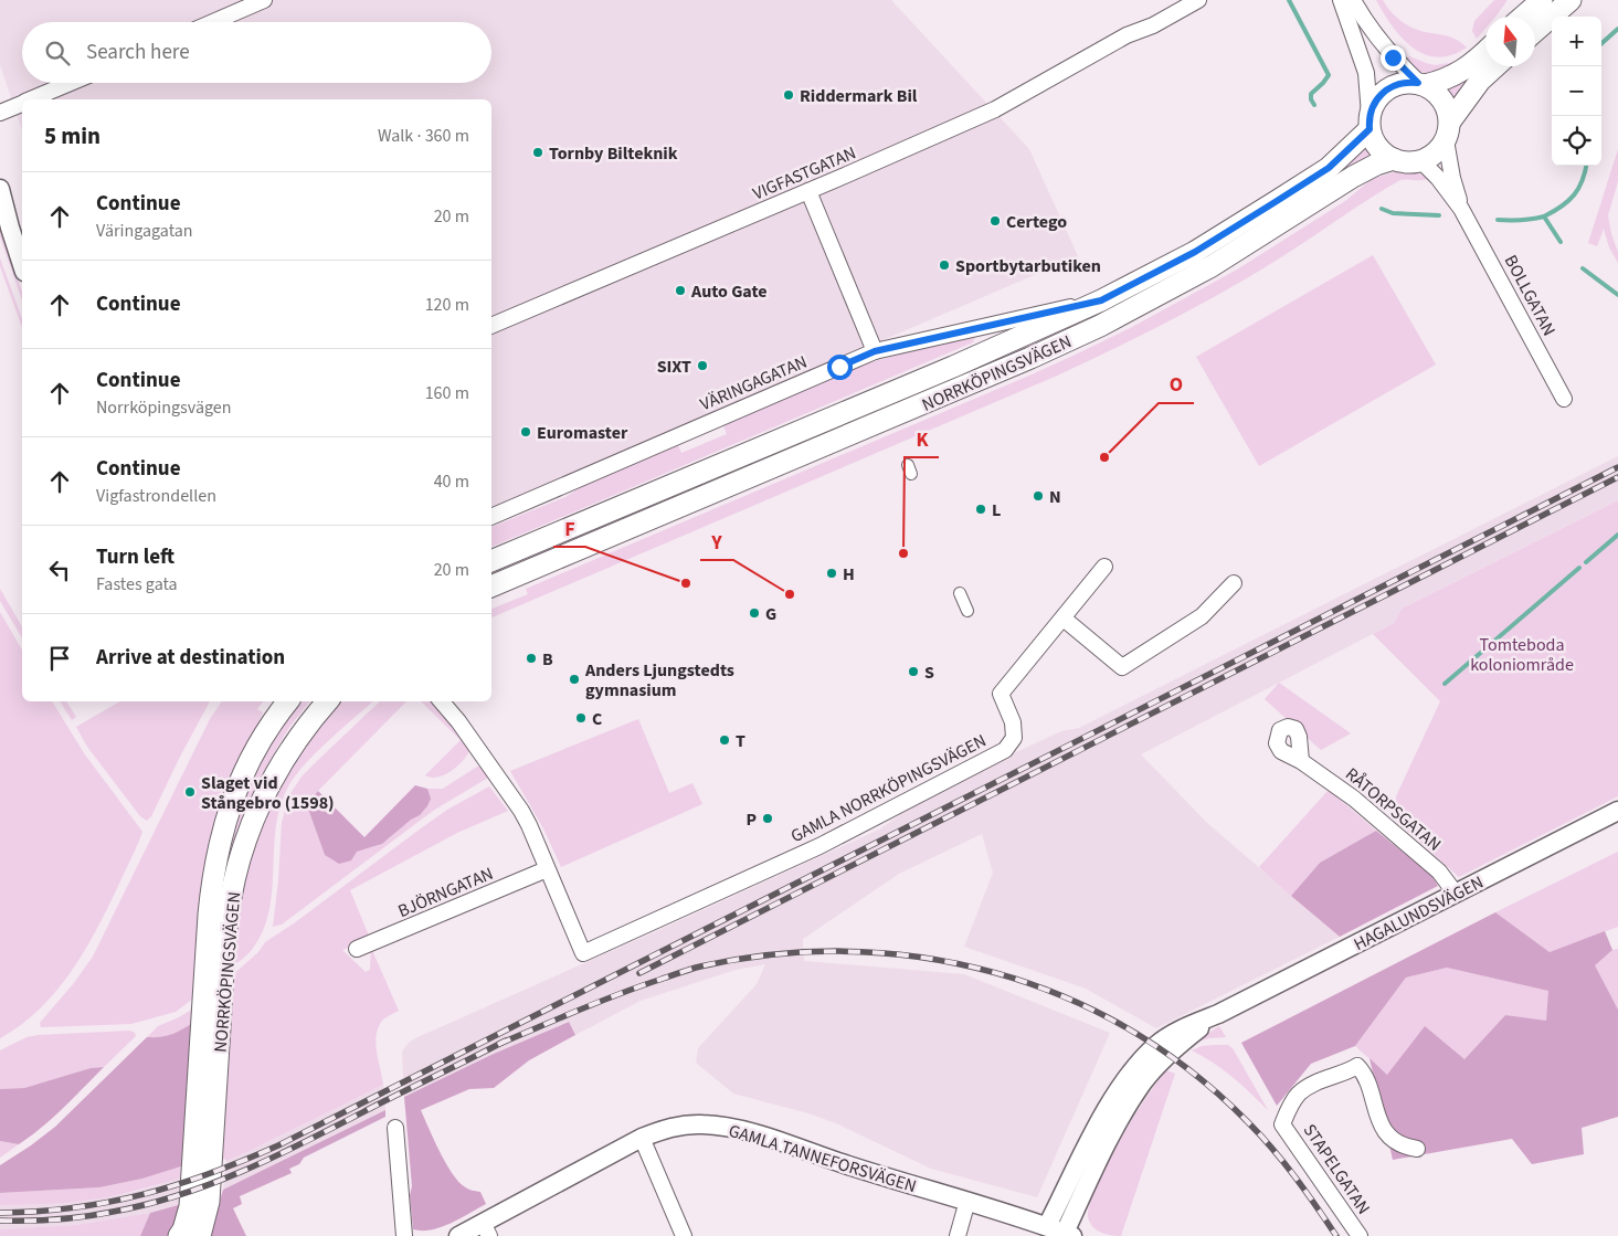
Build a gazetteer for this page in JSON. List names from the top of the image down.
{
  "streets": {
    "main road": ["NORRKÖPINGSVÄGEN"],
    "street": [
      "VIGFASTGATAN",
      "BOLLGATAN",
      "VÄRINGAGATAN",
      "GAMLA NORRKÖPINGSVÄGEN",
      "RÅTORPSGATAN",
      "BJÖRNGATAN",
      "HAGALUNDSVÄGEN",
      "GAMLA TANNEFORSVÄGEN",
      "STAPELGATAN"
    ]
  },
  "crossings": [
    ["BOLLGATAN", "NORRKÖPINGSVÄGEN"],
    ["NORRKÖPINGSVÄGEN", "VÄRINGAGATAN"],
    ["GAMLA NORRKÖPINGSVÄGEN", "BJÖRNGATAN"],
    ["RÅTORPSGATAN", "HAGALUNDSVÄGEN"],
    ["HAGALUNDSVÄGEN", "GAMLA TANNEFORSVÄGEN"]
  ],
  "parks": ["Tomteboda koloniområde"],
  "places": [
    "Riddermark Bil",
    "Tornby Bilteknik",
    "Certego",
    "Sportbytarbutiken",
    "Auto Gate",
    "SIXT",
    "Euromaster",
    "O",
    "N",
    "L",
    "K",
    "H",
    "F",
    "Y",
    "G",
    "B",
    "S",
    "Anders Ljungstedts gymnasium",
    "C",
    "T",
    "Slaget vid Stångebro (1598)",
    "P"
  ],
  "north": "top",
  "page": {
    "map_buttons": ["+", "−"],
    "search": "Search here",
    "heading": ["5 min", "Walk · 360 m"],
    "list": [
      ["Continue", "Väringagatan", "20 m"],
      ["Continue", "120 m"],
      ["Continue", "Norrköpingsvägen", "160 m"],
      ["Continue", "Vigfastrondellen", "40 m"],
      ["Turn left", "Fastes gata", "20 m"],
      "Arrive at destination"
    ]
  }
}
